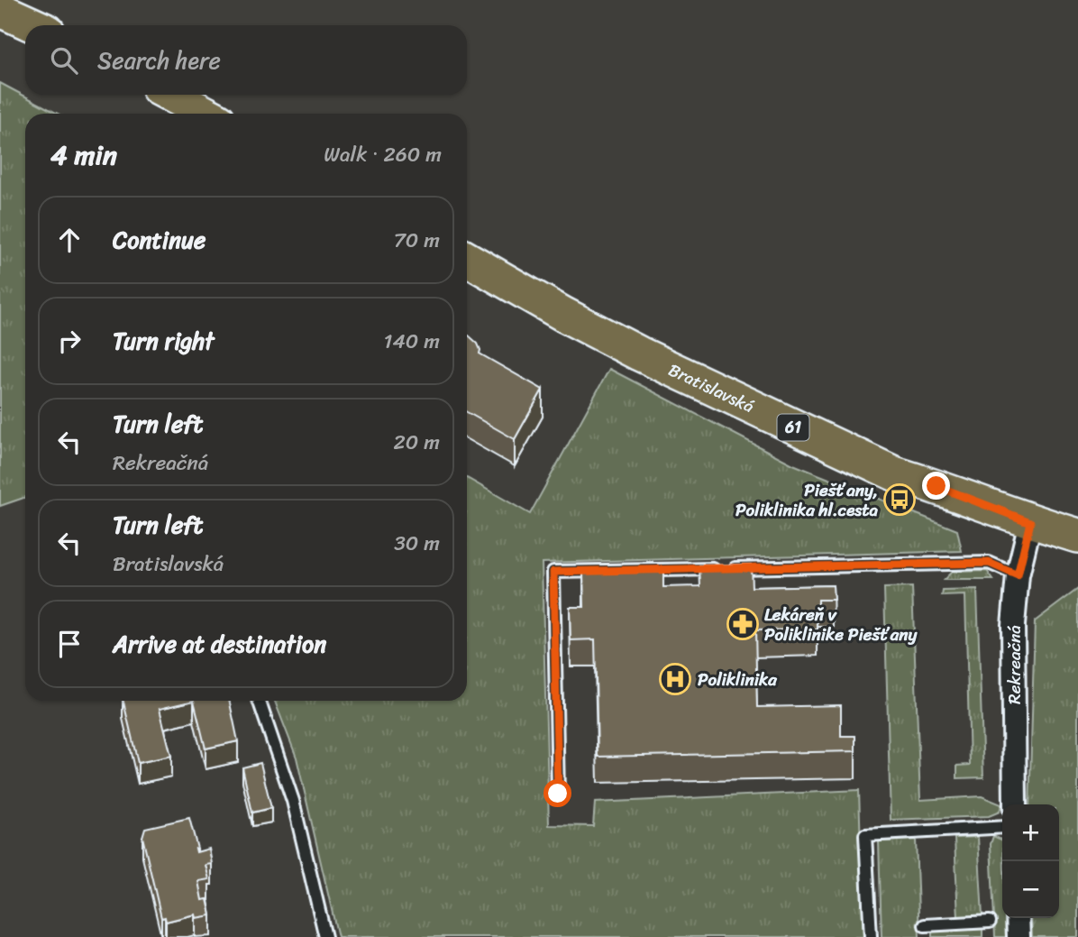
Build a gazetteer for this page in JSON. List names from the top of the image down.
{
  "streets": {
    "main road": ["Bratislavská", "61"],
    "street": ["Rekreačná"]
  },
  "crossings": [
    ["Bratislavská", "Rekreačná"]
  ],
  "places": {
    "bus stop": ["Piešťany, Poliklinika hl.cesta"],
    "pharmacy": ["Lekáreň v Poliklinike Piešťany"],
    "hospital": ["Poliklinika"]
  },
  "page": {
    "search": "Search here",
    "heading": ["4 min", "Walk · 260 m"],
    "list": [
      ["Continue", "70 m"],
      ["Turn right", "140 m"],
      ["Turn left", "Rekreačná", "20 m"],
      ["Turn left", "Bratislavská", "30 m"],
      "Arrive at destination"
    ],
    "map_buttons": ["+", "−"]
  }
}
